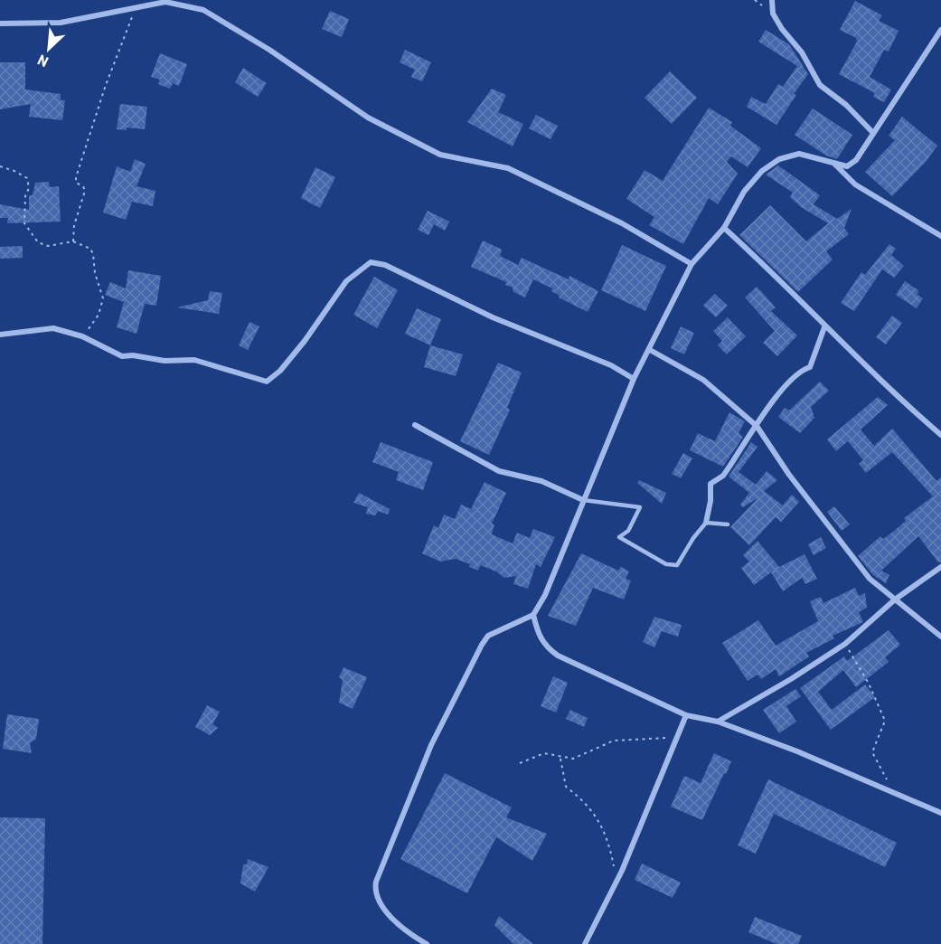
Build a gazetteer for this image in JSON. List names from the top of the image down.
{
  "north": "bottom left"
}
